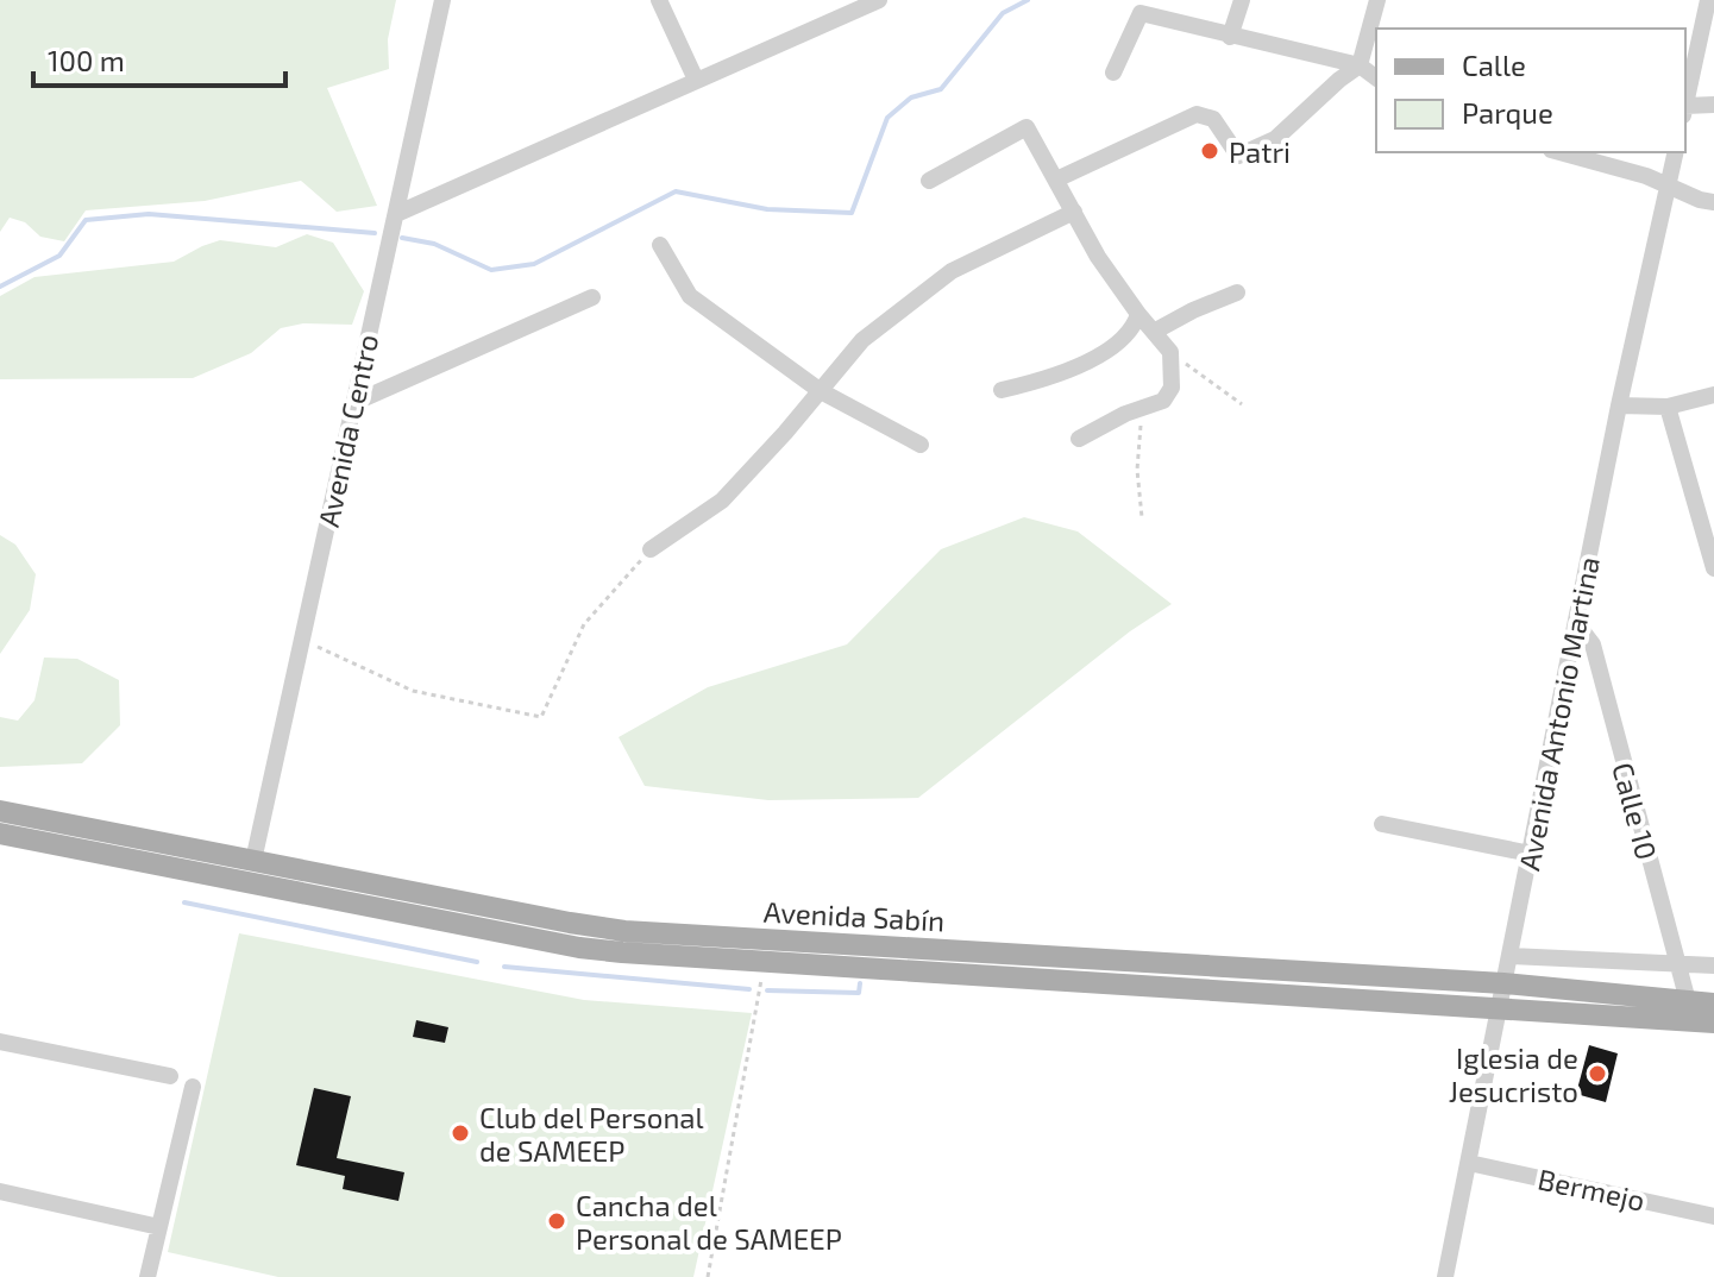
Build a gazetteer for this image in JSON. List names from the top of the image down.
{
  "streets": {
    "main road": ["Avenida Sabín"],
    "street": [
      "Avenida Centro",
      "Avenida Antonio Martina",
      "Calle 10",
      "Bermejo"
    ]
  },
  "crossings": [
    ["Avenida Centro", "Avenida Sabín"],
    ["Avenida Antonio Martina", "Calle 10"],
    ["Avenida Antonio Martina", "Avenida Sabín"],
    ["Avenida Antonio Martina", "Bermejo"],
    ["Calle 10", "Avenida Sabín"]
  ],
  "places": [
    "Patri",
    "Iglesia de Jesucristo",
    "Club del Personal de SAMEEP",
    "Cancha del Personal de SAMEEP"
  ],
  "legend": ["Calle", "Parque"],
  "scale_bar": "100 m"
}
